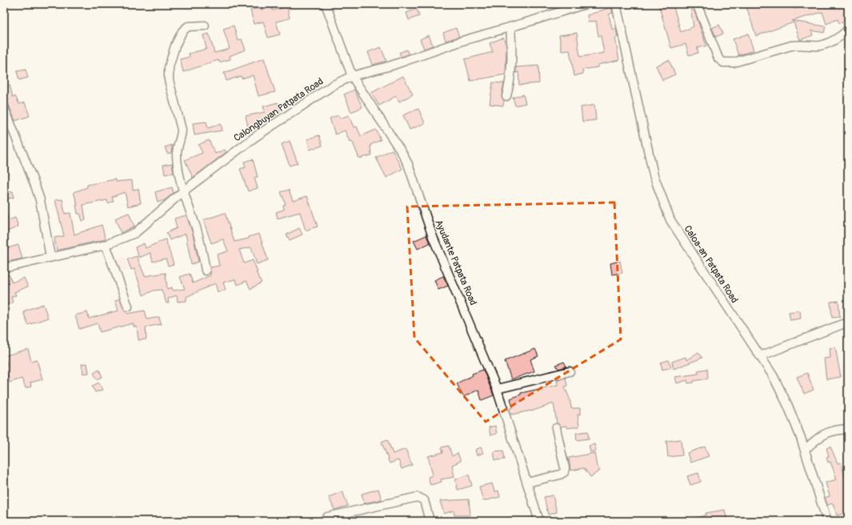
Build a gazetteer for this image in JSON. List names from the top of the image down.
{
  "streets": {
    "street": ["Calongbuyan Patpata Road", "Ayudante Patpata Road", "Caloa-an Patpata Road"]
  },
  "crossings": [
    ["Calongbuyan Patpata Road", "Ayudante Patpata Road"]
  ]
}
